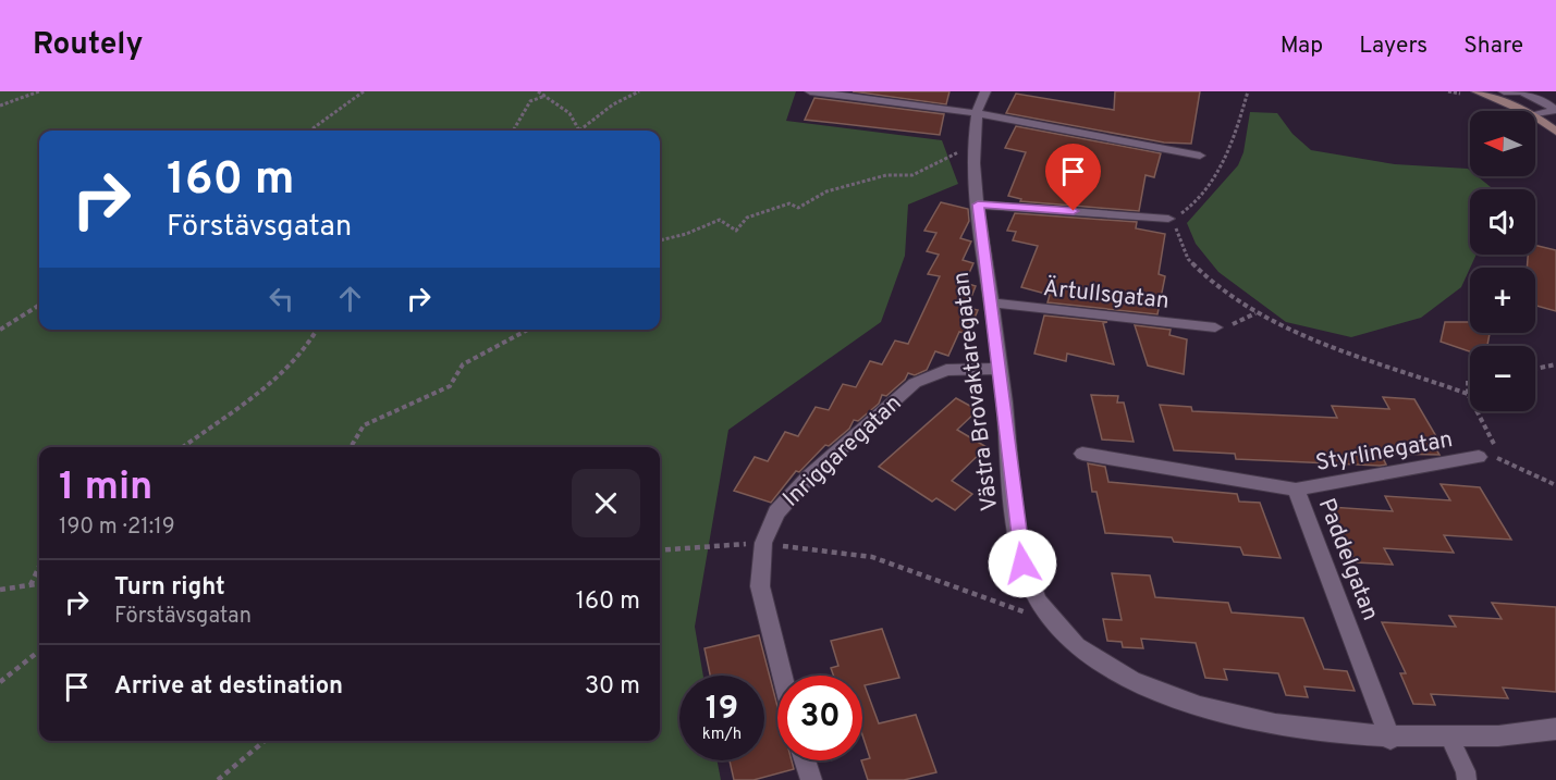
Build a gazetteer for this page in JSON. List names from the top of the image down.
{
  "streets": {
    "street": [
      "Ärtullsgatan",
      "Västra Brovaktaregatan",
      "Inriggaregatan",
      "Styrlinegatan",
      "Paddelgatan"
    ]
  },
  "crossings": [
    ["Ärtullsgatan", "Västra Brovaktaregatan"],
    ["Västra Brovaktaregatan", "Inriggaregatan"],
    ["Västra Brovaktaregatan", "Paddelgatan"],
    ["Styrlinegatan", "Paddelgatan"]
  ],
  "north": "left",
  "page": {
    "header": "Routely",
    "nav": ["Map", "Layers", "Share"],
    "map_buttons": ["+", "−"],
    "turn": ["160 m", "Förstävsgatan"],
    "heading": ["1 min", "190 m · 21:19"],
    "list": [
      {
        "name": "Turn right",
        "note": "Förstävsgatan",
        "value": "160 m"
      },
      {
        "name": "Arrive at destination",
        "value": "30 m"
      }
    ],
    "speed": "19 km/h",
    "limit": "30"
  }
}
